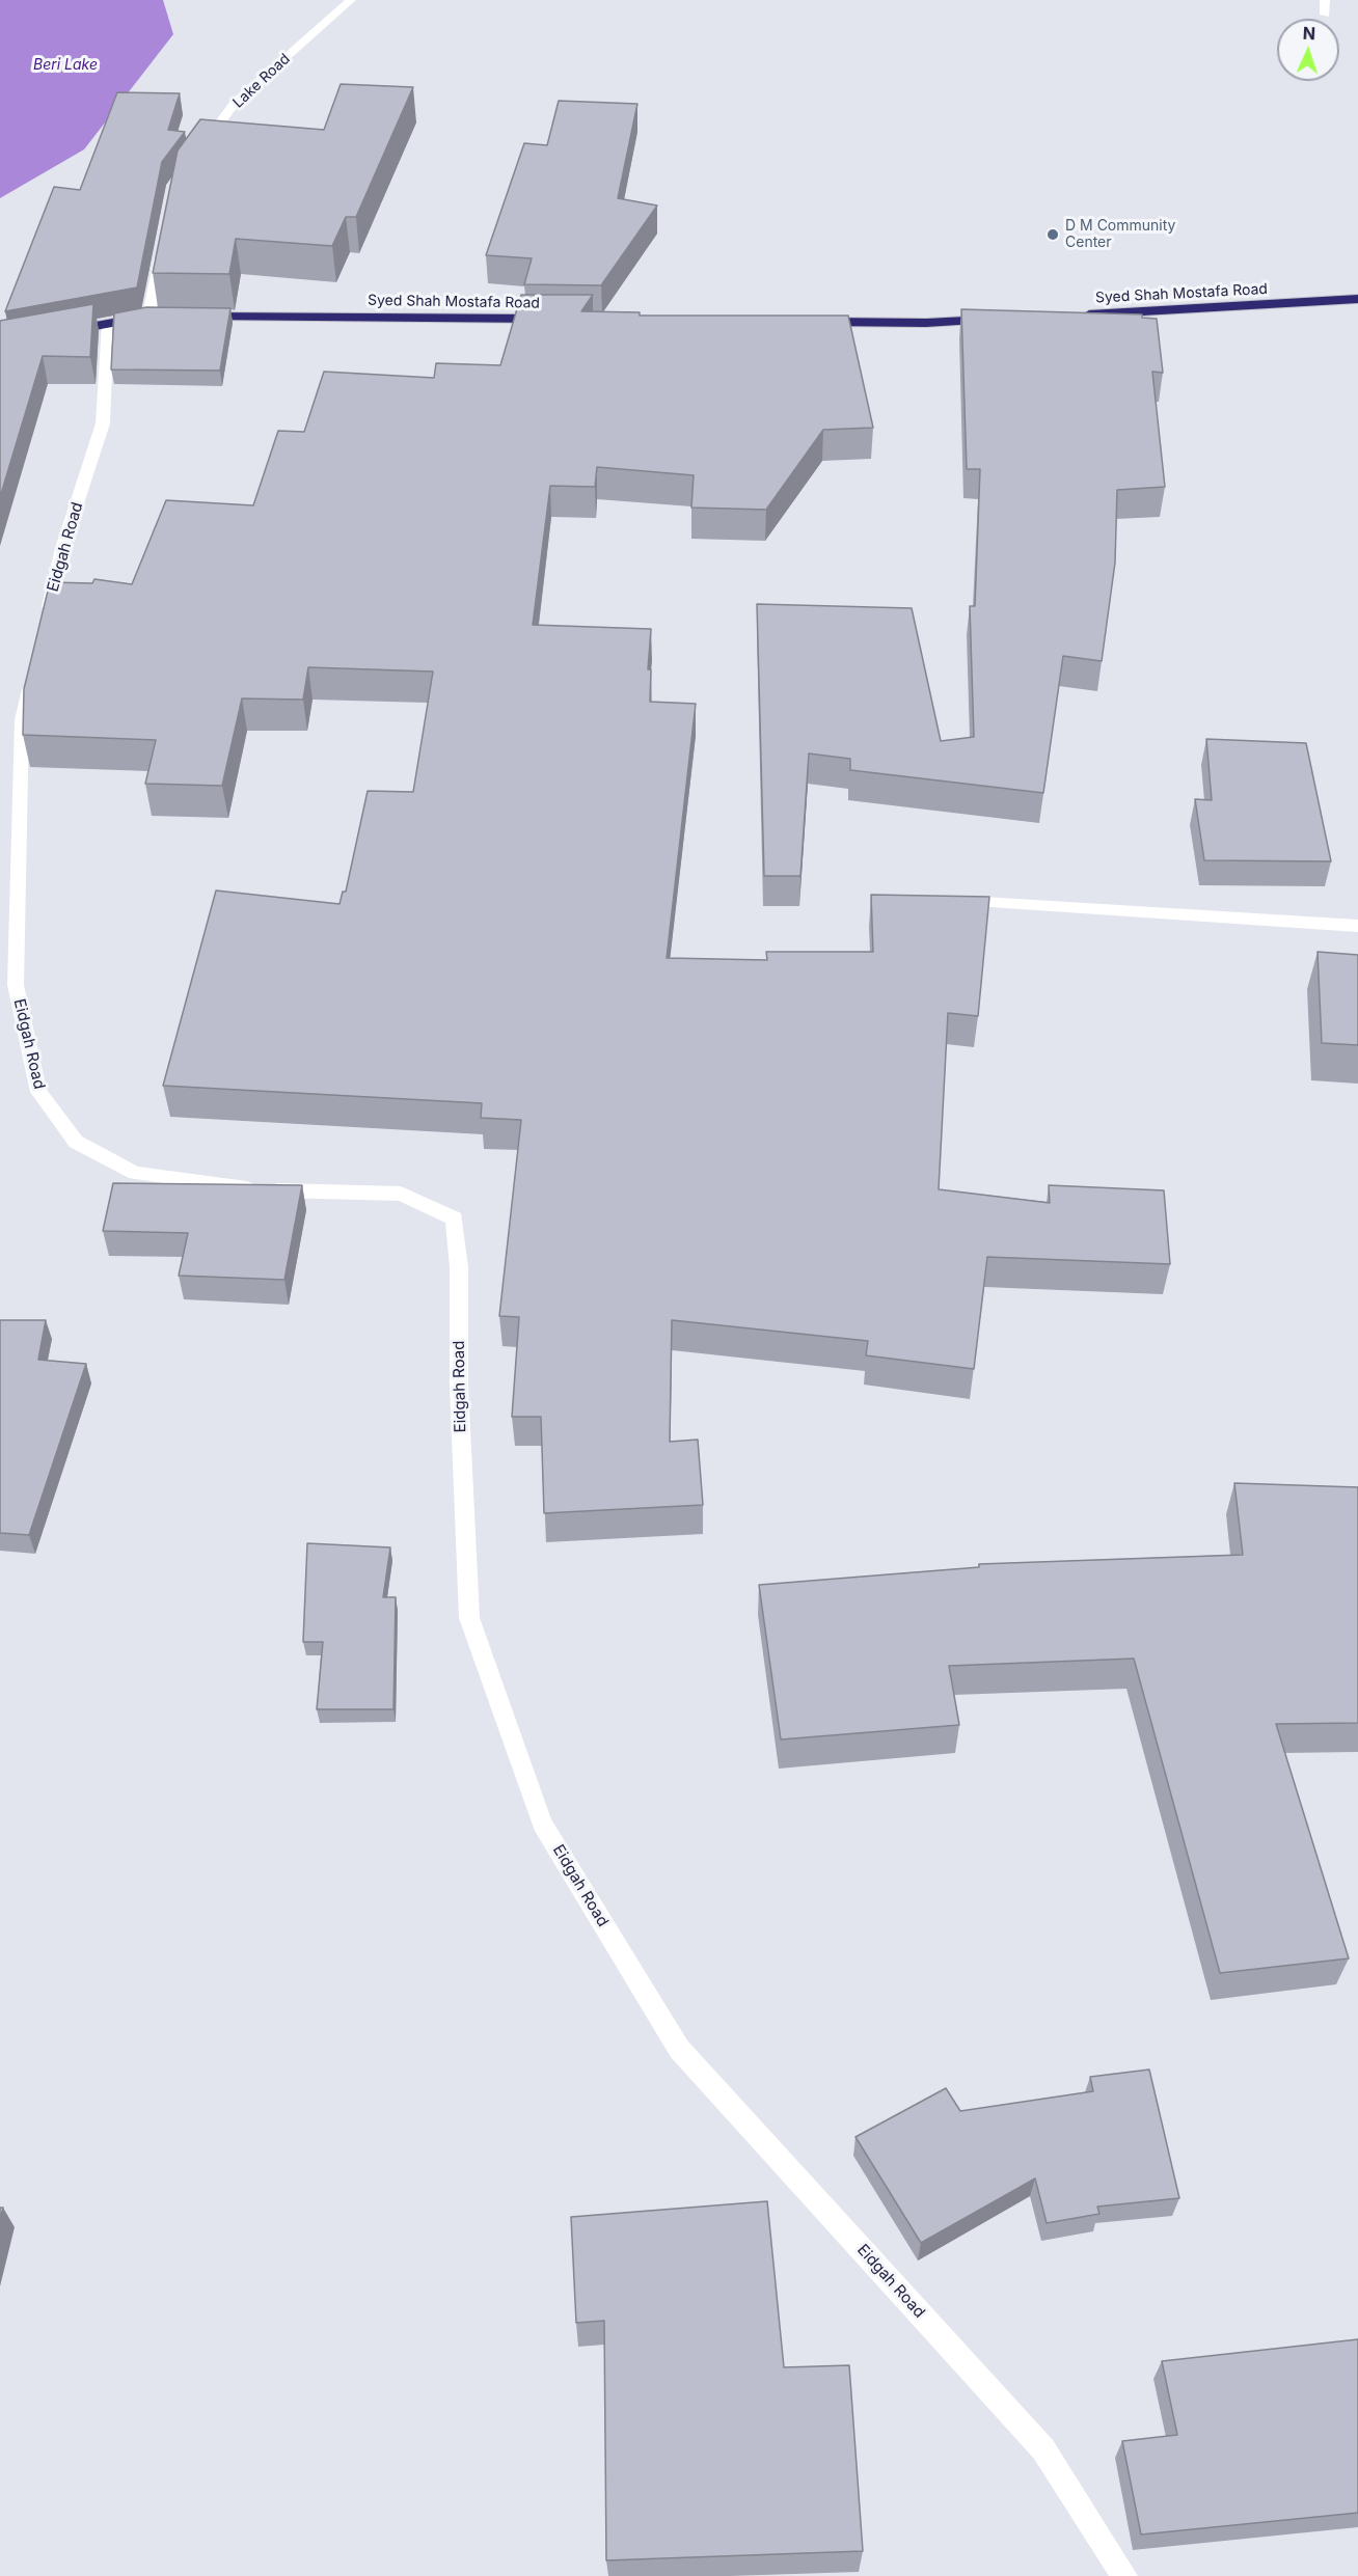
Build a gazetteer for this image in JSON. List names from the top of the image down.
{
  "streets": {
    "highway": ["Syed Shah Mostafa Road"],
    "street": ["Lake Road", "Eidgah Road"]
  },
  "water": ["Beri Lake"],
  "places": ["D M Community Center"],
  "north": "top"
}
